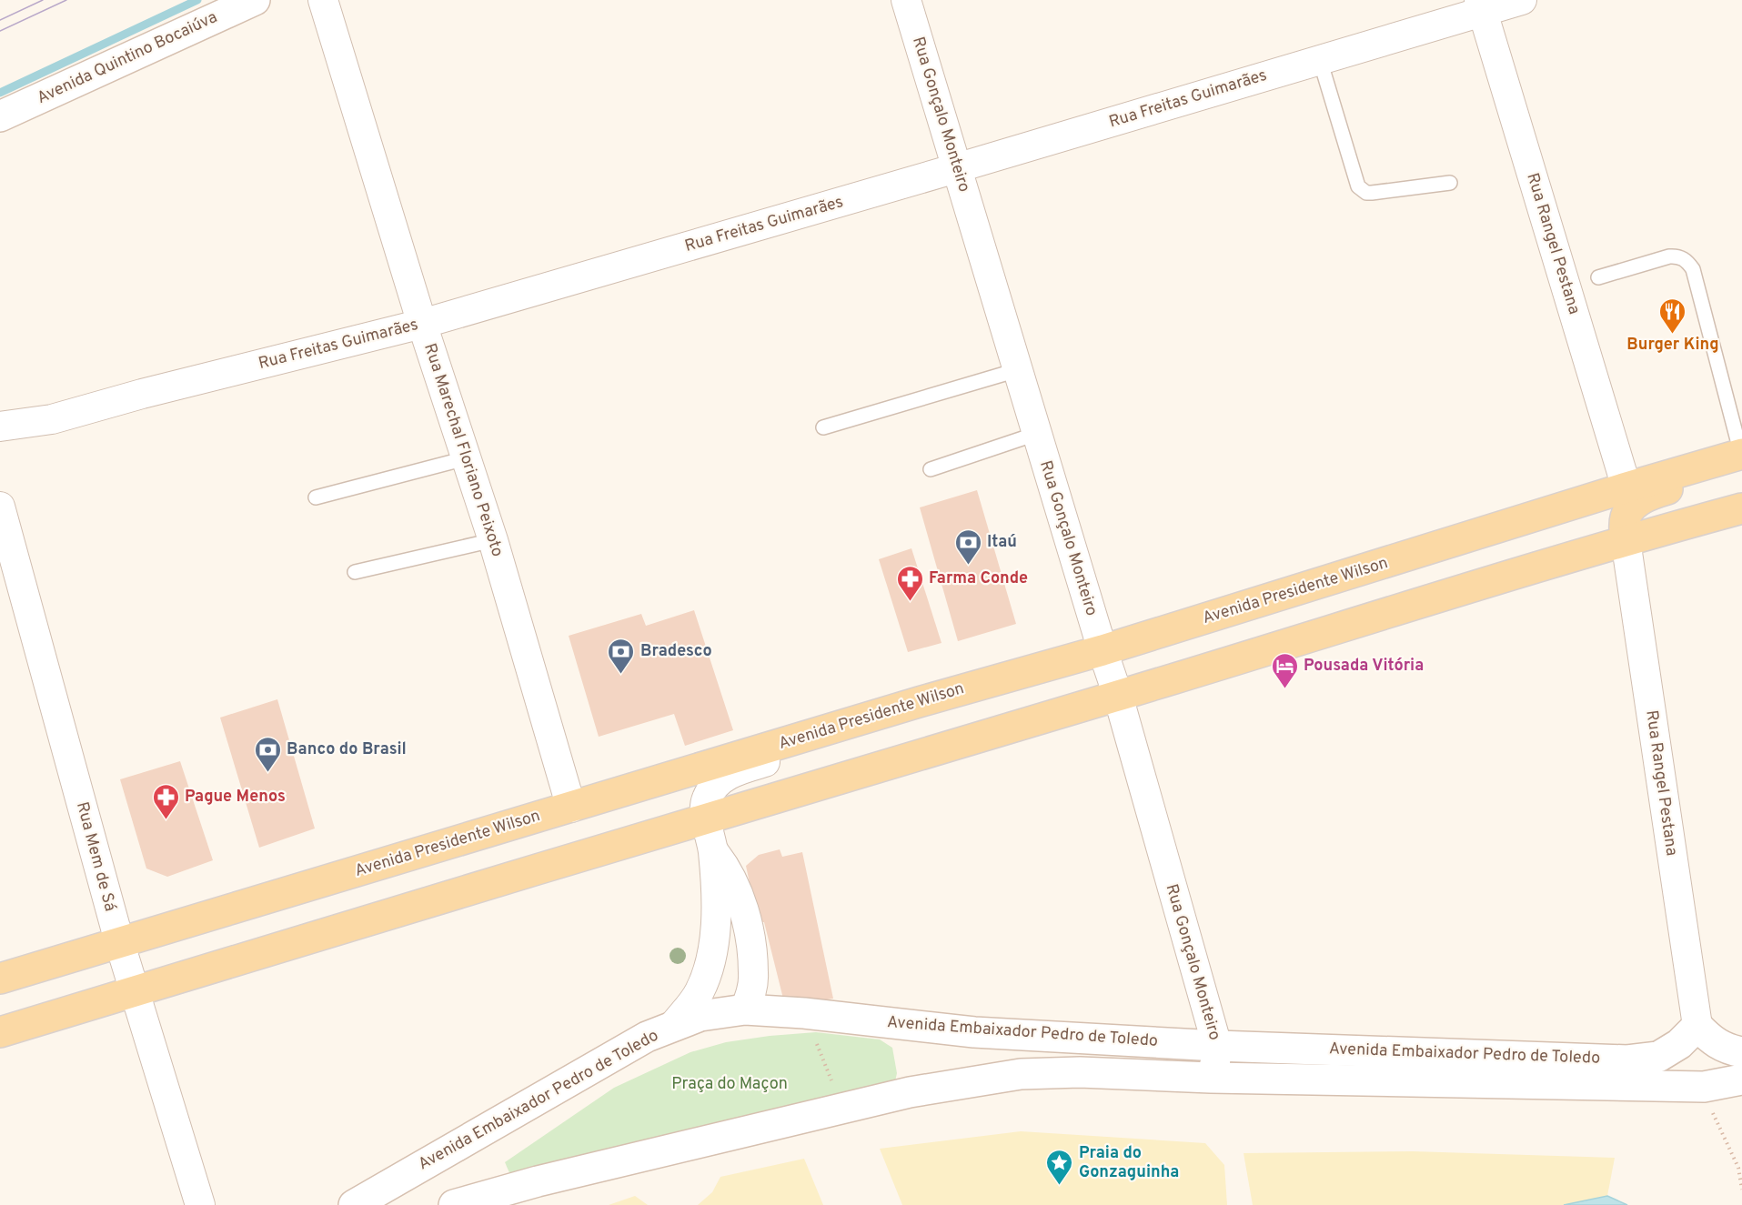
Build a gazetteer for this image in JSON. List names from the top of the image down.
{
  "streets": {
    "main road": ["Avenida Quintino Bocaiúva", "Avenida Presidente Wilson", "Avenida Embaixador Pedro de Toledo"],
    "street": [
      "Rua Freitas Guimarães",
      "Rua Gonçalo Monteiro",
      "Rua Rangel Pestana",
      "Rua Marechal Floriano Peixoto",
      "Rua Mem de Sá"
    ]
  },
  "crossings": [
    ["Rua Freitas Guimarães", "Rua Gonçalo Monteiro"],
    ["Rua Freitas Guimarães", "Rua Rangel Pestana"],
    ["Rua Freitas Guimarães", "Rua Marechal Floriano Peixoto"],
    ["Rua Gonçalo Monteiro", "Avenida Presidente Wilson"],
    ["Rua Gonçalo Monteiro", "Avenida Embaixador Pedro de Toledo"],
    ["Rua Rangel Pestana", "Avenida Presidente Wilson"],
    ["Rua Rangel Pestana", "Avenida Embaixador Pedro de Toledo"],
    ["Rua Marechal Floriano Peixoto", "Avenida Presidente Wilson"],
    ["Avenida Presidente Wilson", "Rua Mem de Sá"]
  ],
  "parks": ["Praça do Maçon"],
  "places": {
    "restaurant": ["Burger King"],
    "bank": ["Itaú", "Bradesco", "Banco do Brasil"],
    "pharmacy": ["Farma Conde", "Pague Menos"],
    "hotel": ["Pousada Vitória"],
    "place": ["Praia do Gonzaguinha"]
  }
}
